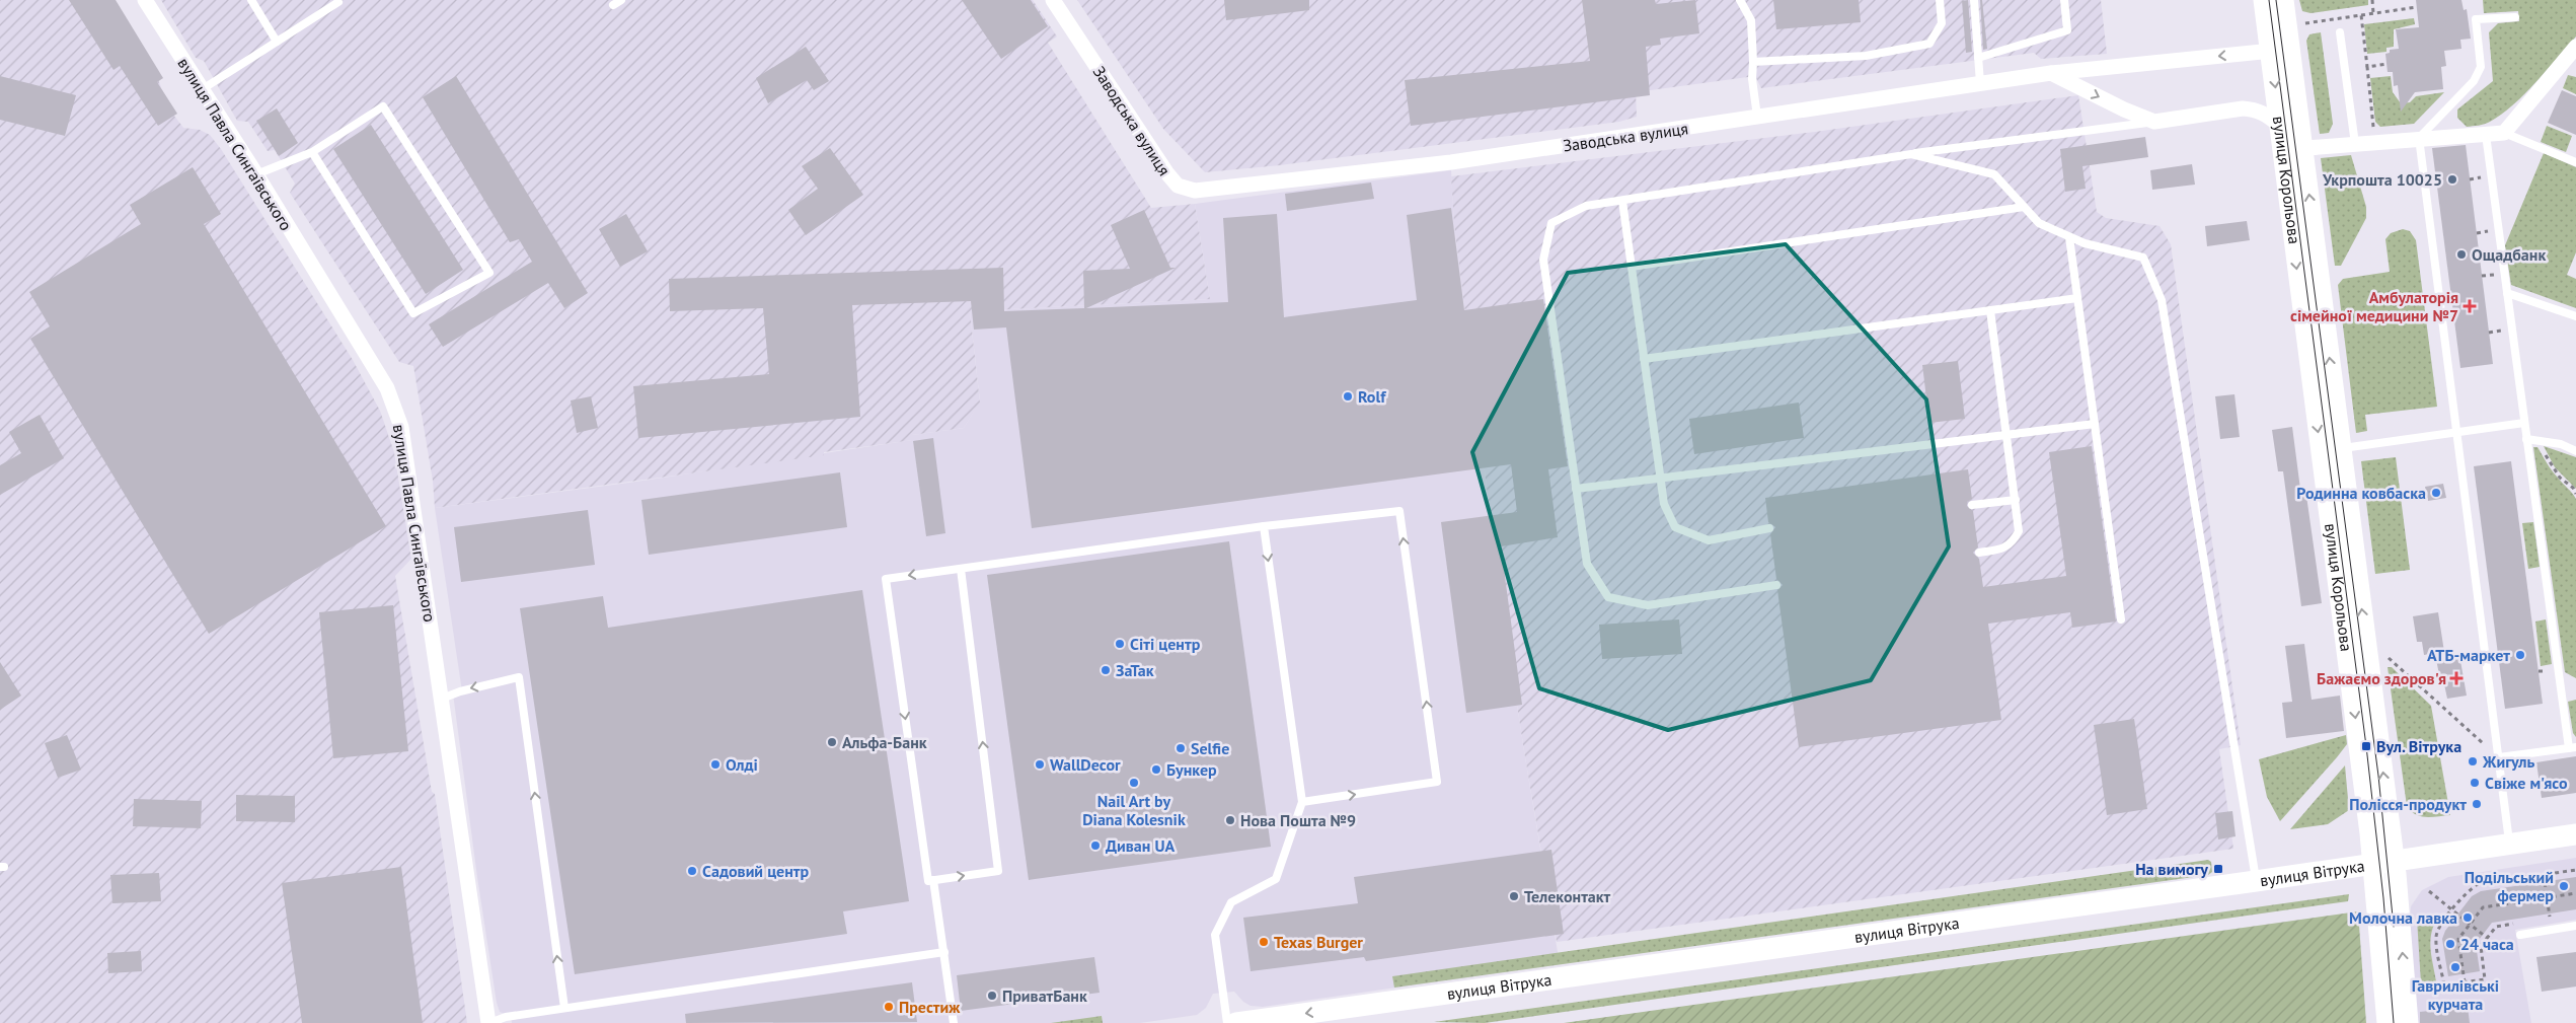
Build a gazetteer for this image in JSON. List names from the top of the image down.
{
  "streets": {
    "main road": ["вулиця Корольова", "вулиця Вітрука"],
    "street": ["Заводська вулиця", "вулиця Павла Сингаївського"]
  },
  "crossings": [
    ["Заводська вулиця", "вулиця Корольова"],
    ["вулиця Корольова", "вулиця Вітрука"]
  ],
  "places": {
    "other": [
      "Укрпошта 10025",
      "Ощадбанк",
      "Rolf",
      "Родинна ковбаска",
      "Сіті центр",
      "АТБ-маркет",
      "ЗаТак",
      "Альфа-Банк",
      "Selfie",
      "Жигуль",
      "Олді",
      "WallDecor",
      "Бункер",
      "Nail Art by Diana Kolesnik",
      "Свіже м'ясо",
      "Полісся-продукт",
      "Нова Пошта №9",
      "Диван UA",
      "Садовий центр",
      "Подільський фермер",
      "Телеконтакт",
      "Молочна лавка",
      "Texas Burger",
      "24 часа",
      "Гаврилівські курчата",
      "ПриватБанк",
      "Престиж"
    ],
    "health": ["Амбулаторія сімейної медицини №7", "Бажаємо здоров'я"],
    "transit": ["Вул. Вітрука", "На вимогу"]
  }
}
